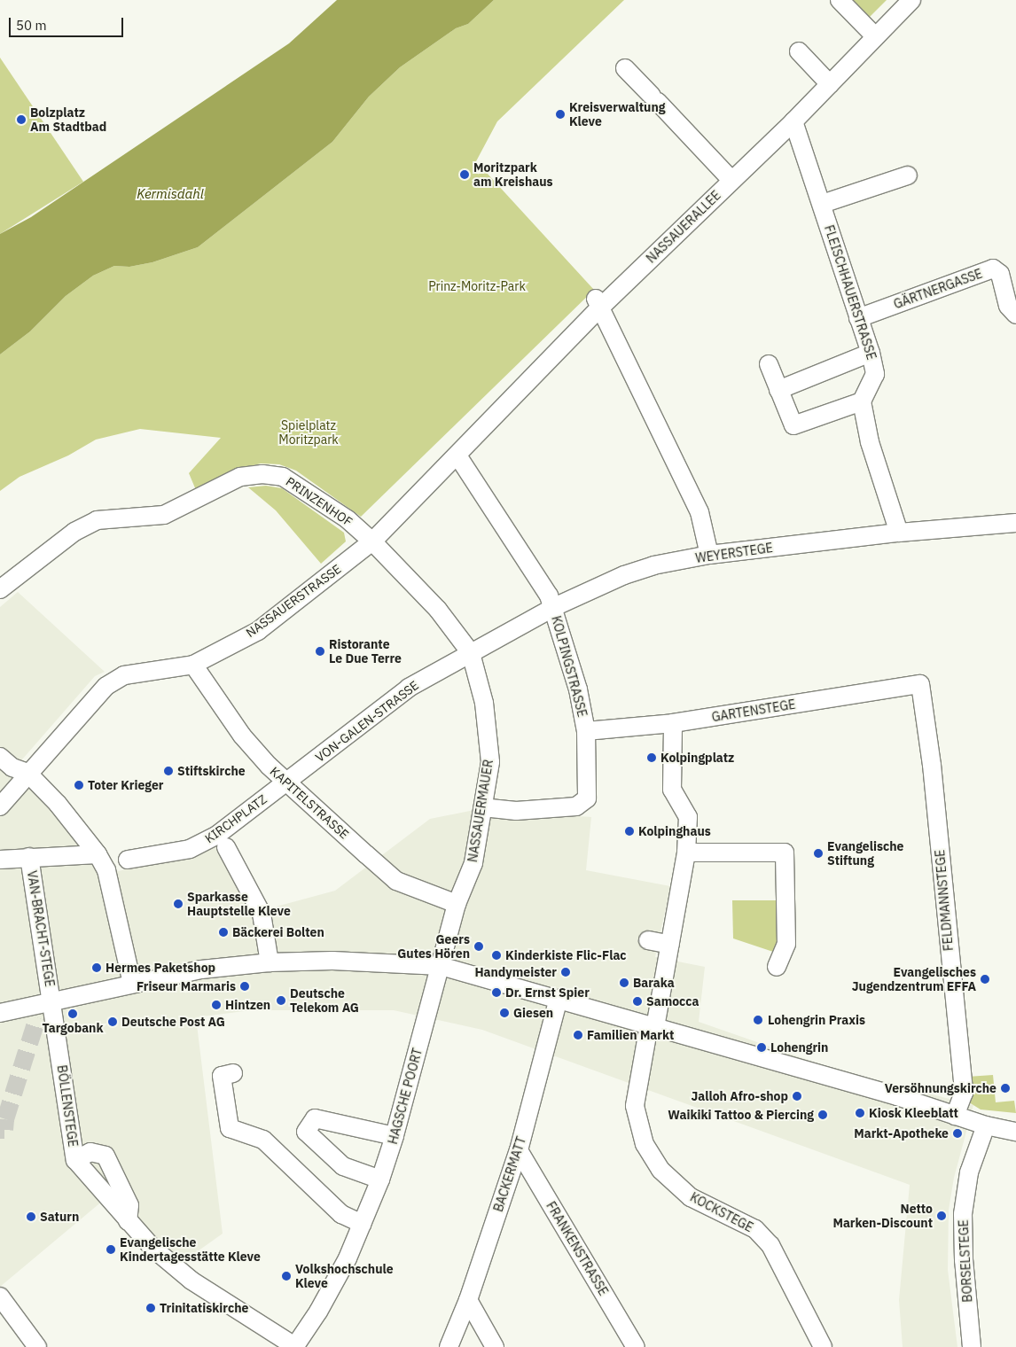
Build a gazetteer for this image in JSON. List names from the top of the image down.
{
  "streets": {
    "street": [
      "NASSAUERALLEE",
      "GÄRTNERGASSE",
      "FLEISCHHAUERSTRASSE",
      "PRINZENHOF",
      "WEYERSTEGE",
      "NASSAUERSTRASSE",
      "KOLPINGSTRASSE",
      "GARTENSTEGE",
      "VON-GALEN-STRASSE",
      "KAPITELSTRASSE",
      "NASSAUERMAUER",
      "KIRCHPLATZ",
      "FELDMANNSTEGE",
      "VAN-BRACHT-STEGE",
      "HAGSCHE POORT",
      "BÖLLENSTEGE",
      "BACKERMATT",
      "KOCKSTEGE",
      "FRANKENSTRASSE",
      "BORSELSTEGE"
    ]
  },
  "crossings": [
    ["NASSAUERALLEE", "FLEISCHHAUERSTRASSE"],
    ["NASSAUERALLEE", "NASSAUERSTRASSE"],
    ["NASSAUERALLEE", "KOLPINGSTRASSE"],
    ["GÄRTNERGASSE", "FLEISCHHAUERSTRASSE"],
    ["PRINZENHOF", "NASSAUERSTRASSE"],
    ["PRINZENHOF", "NASSAUERMAUER"],
    ["WEYERSTEGE", "KOLPINGSTRASSE"],
    ["WEYERSTEGE", "VON-GALEN-STRASSE"],
    ["WEYERSTEGE", "NASSAUERMAUER"],
    ["NASSAUERSTRASSE", "KOLPINGSTRASSE"],
    ["NASSAUERSTRASSE", "KAPITELSTRASSE"],
    ["NASSAUERSTRASSE", "NASSAUERMAUER"],
    ["KOLPINGSTRASSE", "GARTENSTEGE"],
    ["KOLPINGSTRASSE", "NASSAUERMAUER"],
    ["GARTENSTEGE", "FELDMANNSTEGE"],
    ["VON-GALEN-STRASSE", "KAPITELSTRASSE"],
    ["VON-GALEN-STRASSE", "NASSAUERMAUER"],
    ["VON-GALEN-STRASSE", "KIRCHPLATZ"],
    ["KAPITELSTRASSE", "NASSAUERMAUER"],
    ["KAPITELSTRASSE", "KIRCHPLATZ"],
    ["NASSAUERMAUER", "HAGSCHE POORT"],
    ["VAN-BRACHT-STEGE", "BÖLLENSTEGE"],
    ["HAGSCHE POORT", "BÖLLENSTEGE"],
    ["BACKERMATT", "FRANKENSTRASSE"]
  ],
  "water": ["Kermisdahl"],
  "parks": ["Prinz-Moritz-Park", "Spielplatz Moritzpark"],
  "places": [
    "Kreisverwaltung Kleve",
    "Bolzplatz Am Stadtbad",
    "Moritzpark am Kreishaus",
    "Ristorante Le Due Terre",
    "Kolpingplatz",
    "Stiftskirche",
    "Toter Krieger",
    "Kolpinghaus",
    "Evangelische Stiftung",
    "Sparkasse Hauptstelle Kleve",
    "Bäckerei Bolten",
    "Geers Gutes Hören",
    "Kinderkiste Flic-Flac",
    "Hermes Paketshop",
    "Handymeister",
    "Evangelisches Jugendzentrum EFFA",
    "Baraka",
    "Friseur Marmaris",
    "Dr. Ernst Spier",
    "Deutsche Telekom AG",
    "Samocca",
    "Hintzen",
    "Giesen",
    "Targobank",
    "Lohengrin Praxis",
    "Deutsche Post AG",
    "Familien Markt",
    "Lohengrin",
    "Versöhnungskirche",
    "Jalloh Afro-shop",
    "Kiosk Kleeblatt",
    "Waikiki Tattoo & Piercing",
    "Markt-Apotheke",
    "Netto Marken-Discount",
    "Saturn",
    "Evangelische Kindertagesstätte Kleve",
    "Volkshochschule Kleve",
    "Trinitatiskirche"
  ],
  "scale_bar": "50 m"
}
